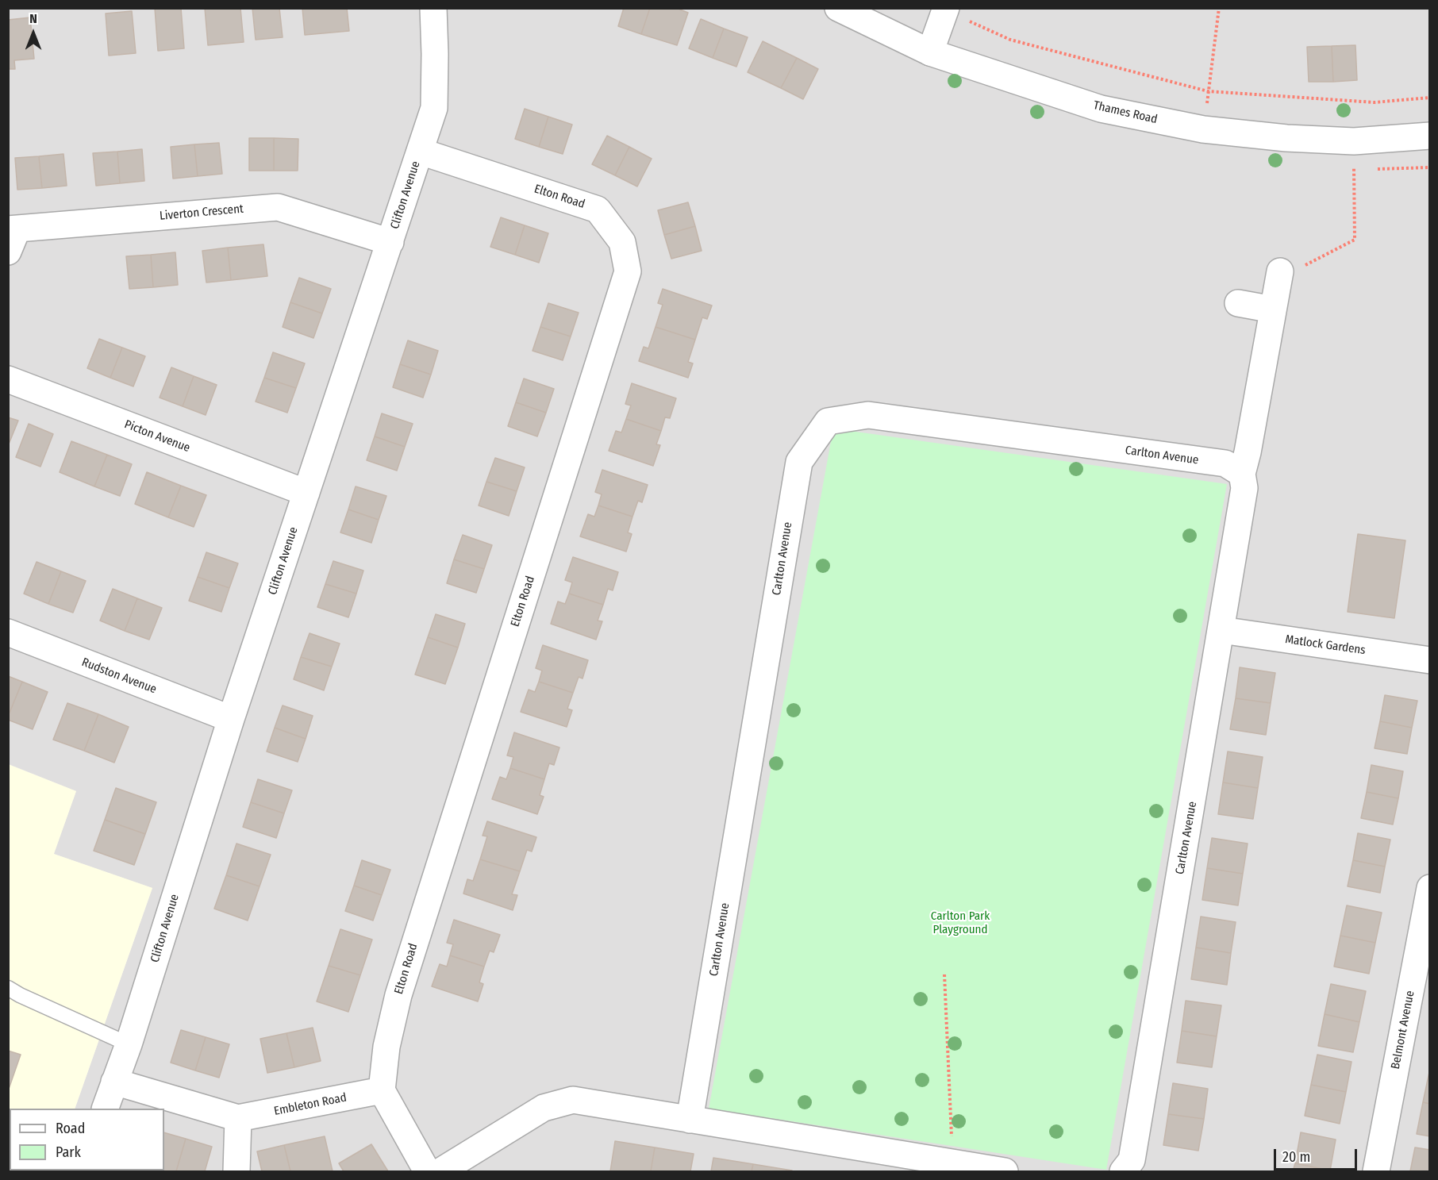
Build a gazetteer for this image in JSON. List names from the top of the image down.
{
  "streets": {
    "street": [
      "Thames Road",
      "Clifton Avenue",
      "Elton Road",
      "Liverton Crescent",
      "Picton Avenue",
      "Carlton Avenue",
      "Matlock Gardens",
      "Rudston Avenue",
      "Belmont Avenue",
      "Embleton Road"
    ]
  },
  "crossings": [
    ["Clifton Avenue", "Elton Road"],
    ["Clifton Avenue", "Liverton Crescent"],
    ["Clifton Avenue", "Picton Avenue"],
    ["Clifton Avenue", "Rudston Avenue"],
    ["Clifton Avenue", "Embleton Road"],
    ["Elton Road", "Embleton Road"],
    ["Carlton Avenue", "Matlock Gardens"]
  ],
  "parks": ["Carlton Park Playground"],
  "legend": ["Road", "Park"],
  "scale_bar": "20 m",
  "north": "top"
}
